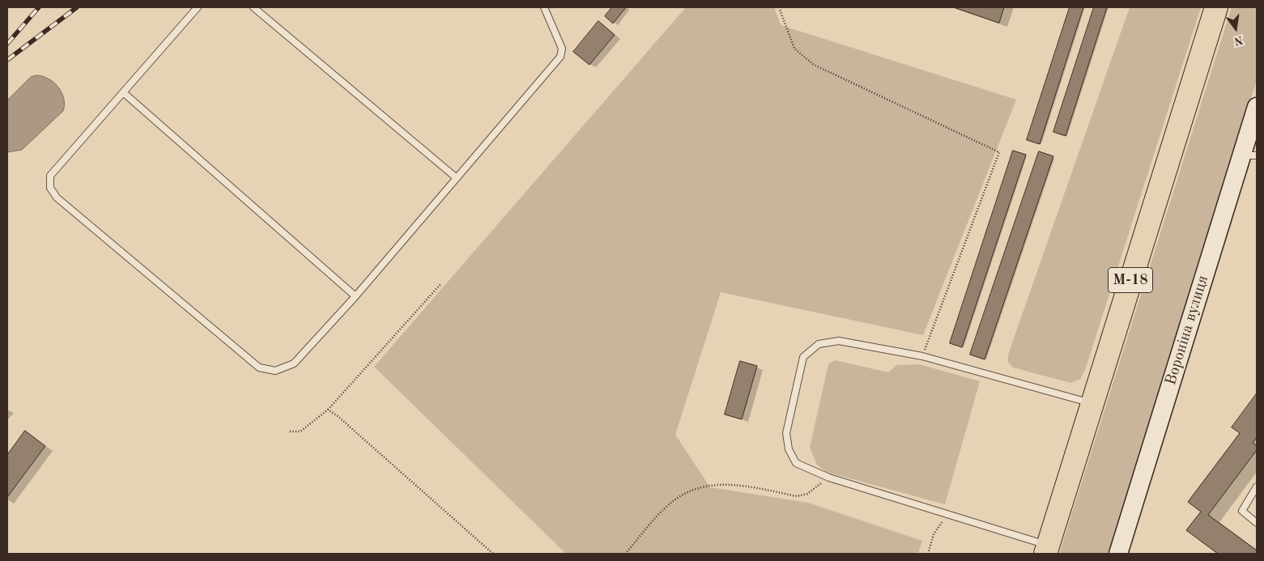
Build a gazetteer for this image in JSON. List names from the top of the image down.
{
  "streets": {
    "highway": ["М-18"],
    "street": ["Вороніна вулиця"]
  },
  "north": "bottom"
}
